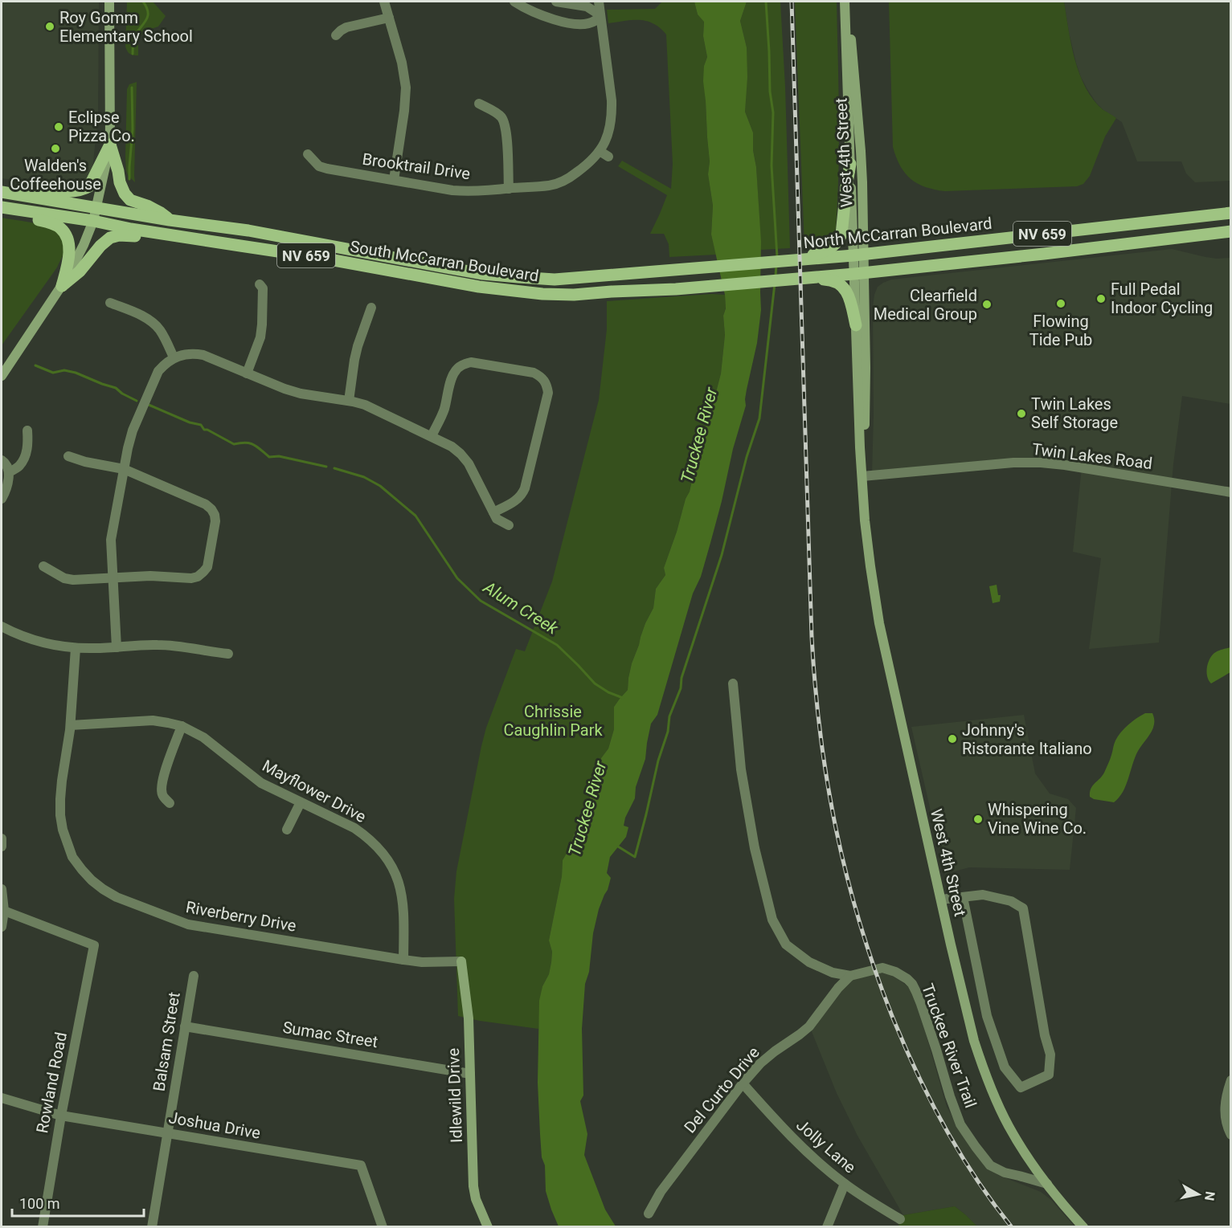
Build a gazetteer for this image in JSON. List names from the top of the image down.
{
  "streets": {
    "main road": [
      "West 4th Street",
      "North McCarran Boulevard",
      "NV 659",
      "South McCarran Boulevard",
      "Idlewild Drive"
    ],
    "street": [
      "Brooktrail Drive",
      "Twin Lakes Road",
      "Mayflower Drive",
      "Riverberry Drive",
      "Sumac Street",
      "Balsam Street",
      "Truckee River Trail",
      "Rowland Road",
      "Del Curto Drive",
      "Joshua Drive",
      "Jolly Lane"
    ]
  },
  "crossings": [
    ["West 4th Street", "North McCarran Boulevard"],
    ["West 4th Street", "NV 659"],
    ["West 4th Street", "Twin Lakes Road"],
    ["West 4th Street", "Truckee River Trail"],
    ["North McCarran Boulevard", "South McCarran Boulevard"],
    ["NV 659", "South McCarran Boulevard"],
    ["Mayflower Drive", "Riverberry Drive"],
    ["Riverberry Drive", "Idlewild Drive"],
    ["Sumac Street", "Balsam Street"],
    ["Sumac Street", "Idlewild Drive"],
    ["Balsam Street", "Joshua Drive"],
    ["Truckee River Trail", "Del Curto Drive"],
    ["Rowland Road", "Joshua Drive"],
    ["Del Curto Drive", "Jolly Lane"]
  ],
  "water": ["Truckee River", "Alum Creek"],
  "parks": ["Chrissie Caughlin Park"],
  "places": [
    "Roy Gomm Elementary School",
    "Eclipse Pizza Co.",
    "Walden's Coffeehouse",
    "Full Pedal Indoor Cycling",
    "Flowing Tide Pub",
    "Clearfield Medical Group",
    "Twin Lakes Self Storage",
    "Johnny's Ristorante Italiano",
    "Whispering Vine Wine Co."
  ],
  "scale_bar": "100 m",
  "north": "right"
}
